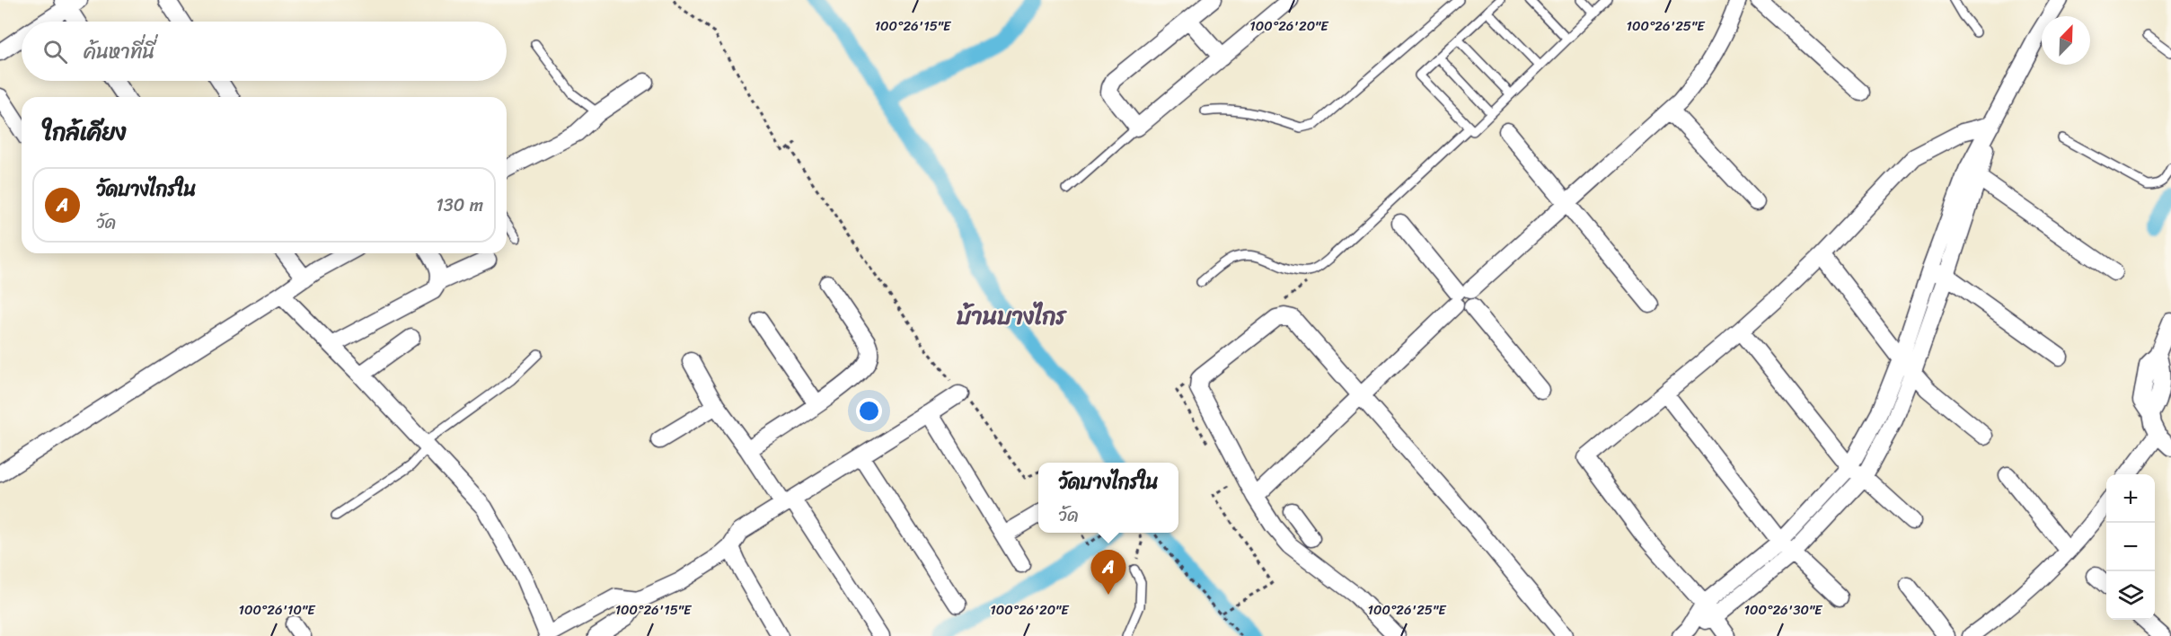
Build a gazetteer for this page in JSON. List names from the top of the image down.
{
  "districts": ["บ้านบางไกร"],
  "north": "top right",
  "page": {
    "search": "ค้นหาที่นี่",
    "heading": "ใกล้เคียง",
    "list": [
      {
        "mark": "A",
        "name": "วัดบางไกรใน",
        "note": "วัด",
        "value": "130 m"
      }
    ],
    "popup": ["วัดบางไกรใน", "วัด"],
    "map_buttons": ["+", "−"],
    "pins": "A"
  },
  "coordinates": [
    "100°26'20\"E",
    "100°26'15\"E",
    "100°26'25\"E",
    "100°26'10\"E",
    "100°26'30\"E"
  ]
}
